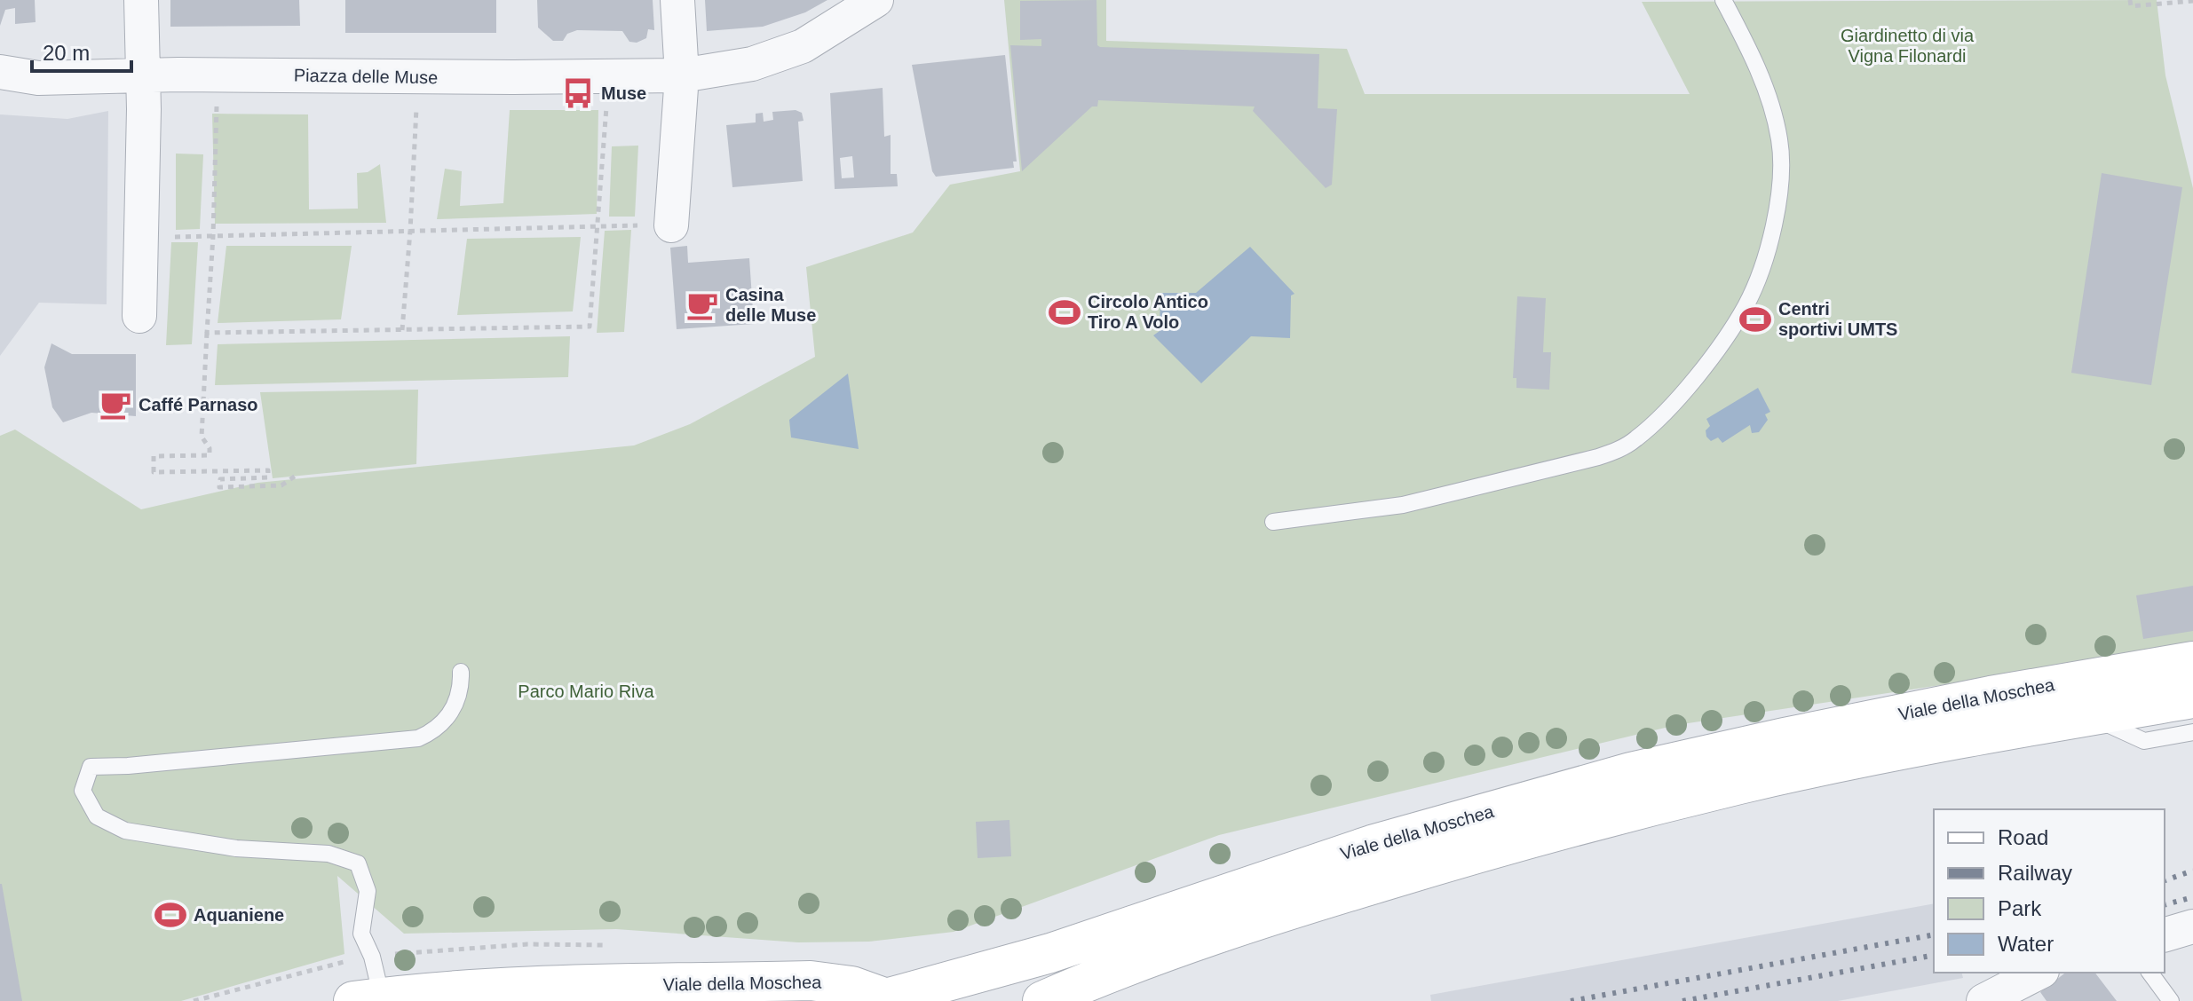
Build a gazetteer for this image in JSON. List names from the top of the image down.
{
  "streets": {
    "main road": ["Viale della Moschea"],
    "street": ["Piazza delle Muse"]
  },
  "parks": ["Giardinetto di via Vigna Filonardi", "Parco Mario Riva"],
  "places": {
    "bus stop": ["Muse"],
    "cafe": ["Casina delle Muse", "Caffé Parnaso"],
    "sports": ["Circolo Antico Tiro A Volo", "Centri sportivi UMTS", "Aquaniene"]
  },
  "legend": [
    "Road",
    "Railway",
    "Park",
    "Water"
  ],
  "scale_bar": "20 m"
}
